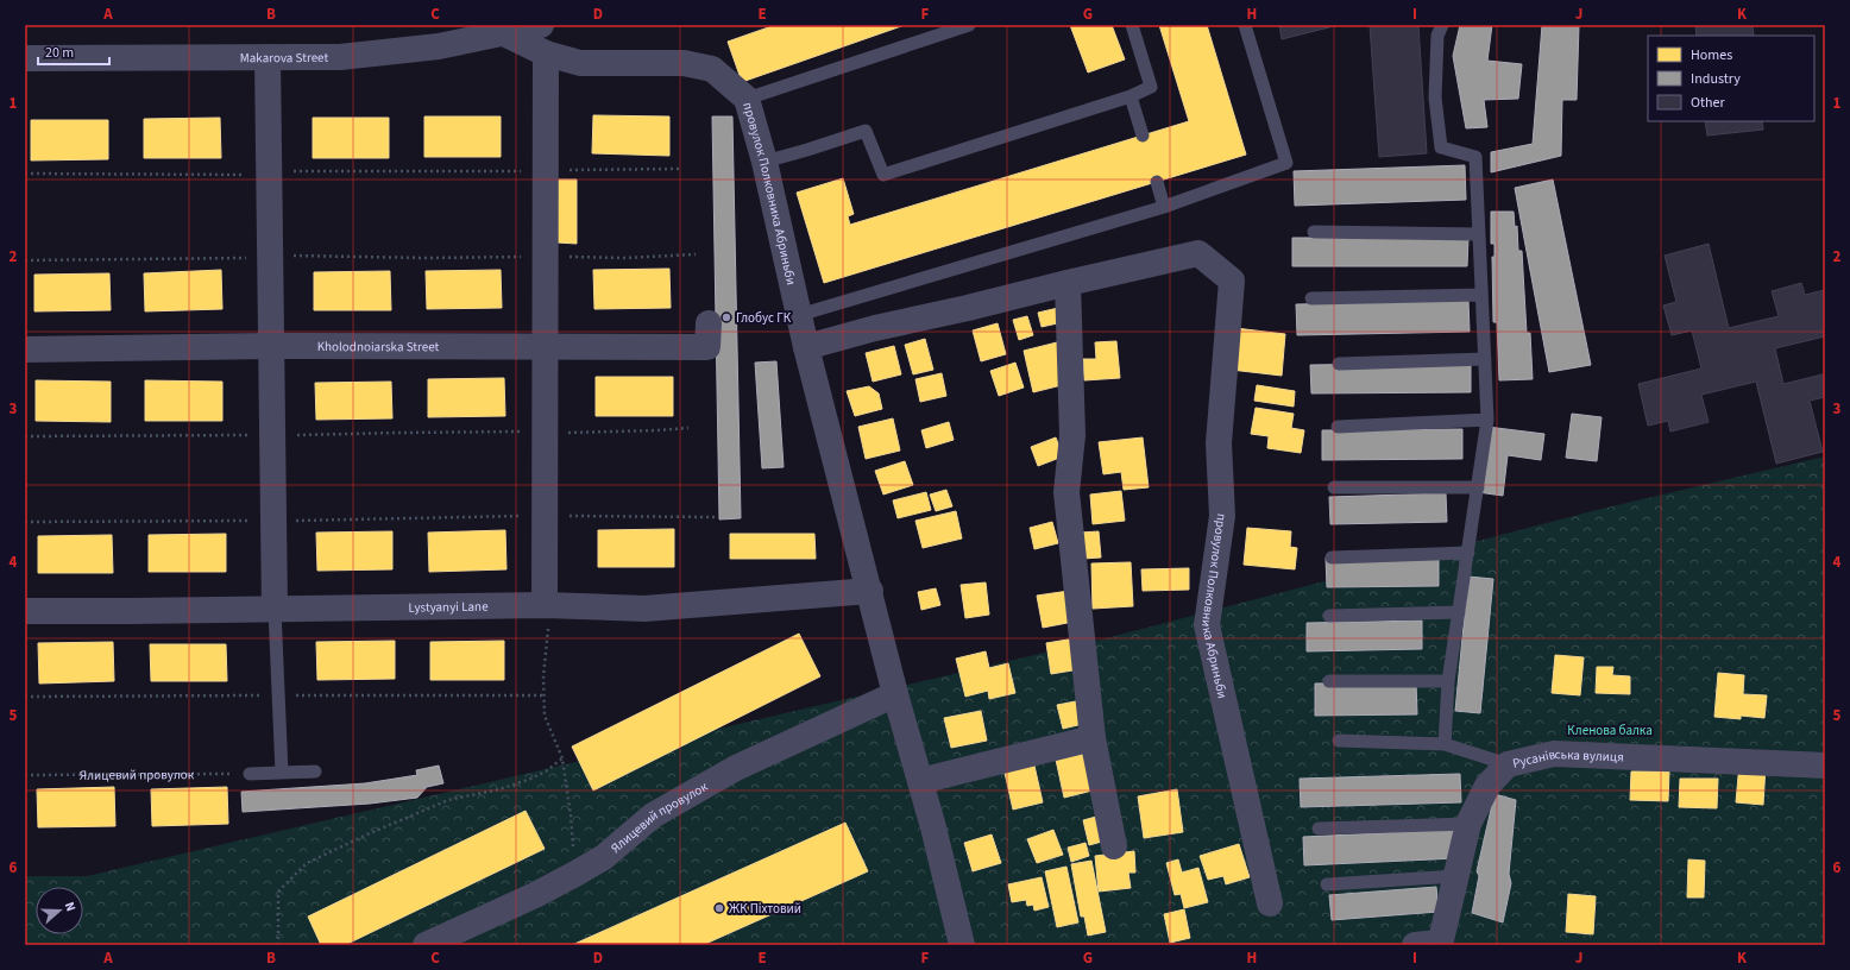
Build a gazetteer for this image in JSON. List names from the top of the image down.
{
  "streets": {
    "street": [
      "Makarova Street",
      "провулок Полковника Абриньби",
      "Kholodnoiarska Street",
      "Lystyanyi Lane",
      "Русанівська вулиця",
      "Ялицевий провулок"
    ]
  },
  "crossings": [
    ["Makarova Street", "провулок Полковника Абриньби"],
    ["провулок Полковника Абриньби", "Lystyanyi Lane"],
    ["провулок Полковника Абриньби", "Ялицевий провулок"]
  ],
  "parks": ["Кленова балка"],
  "places": ["Глобус ГК", "ЖК Піхтовий"],
  "legend": ["Homes", "Industry", "Other"],
  "scale_bar": "20 m",
  "north": "right",
  "grid": {
    "columns": [
      "A",
      "B",
      "C",
      "D",
      "E",
      "F",
      "G",
      "H",
      "I",
      "J",
      "K"
    ],
    "rows": [
      "1",
      "2",
      "3",
      "4",
      "5",
      "6"
    ]
  }
}
